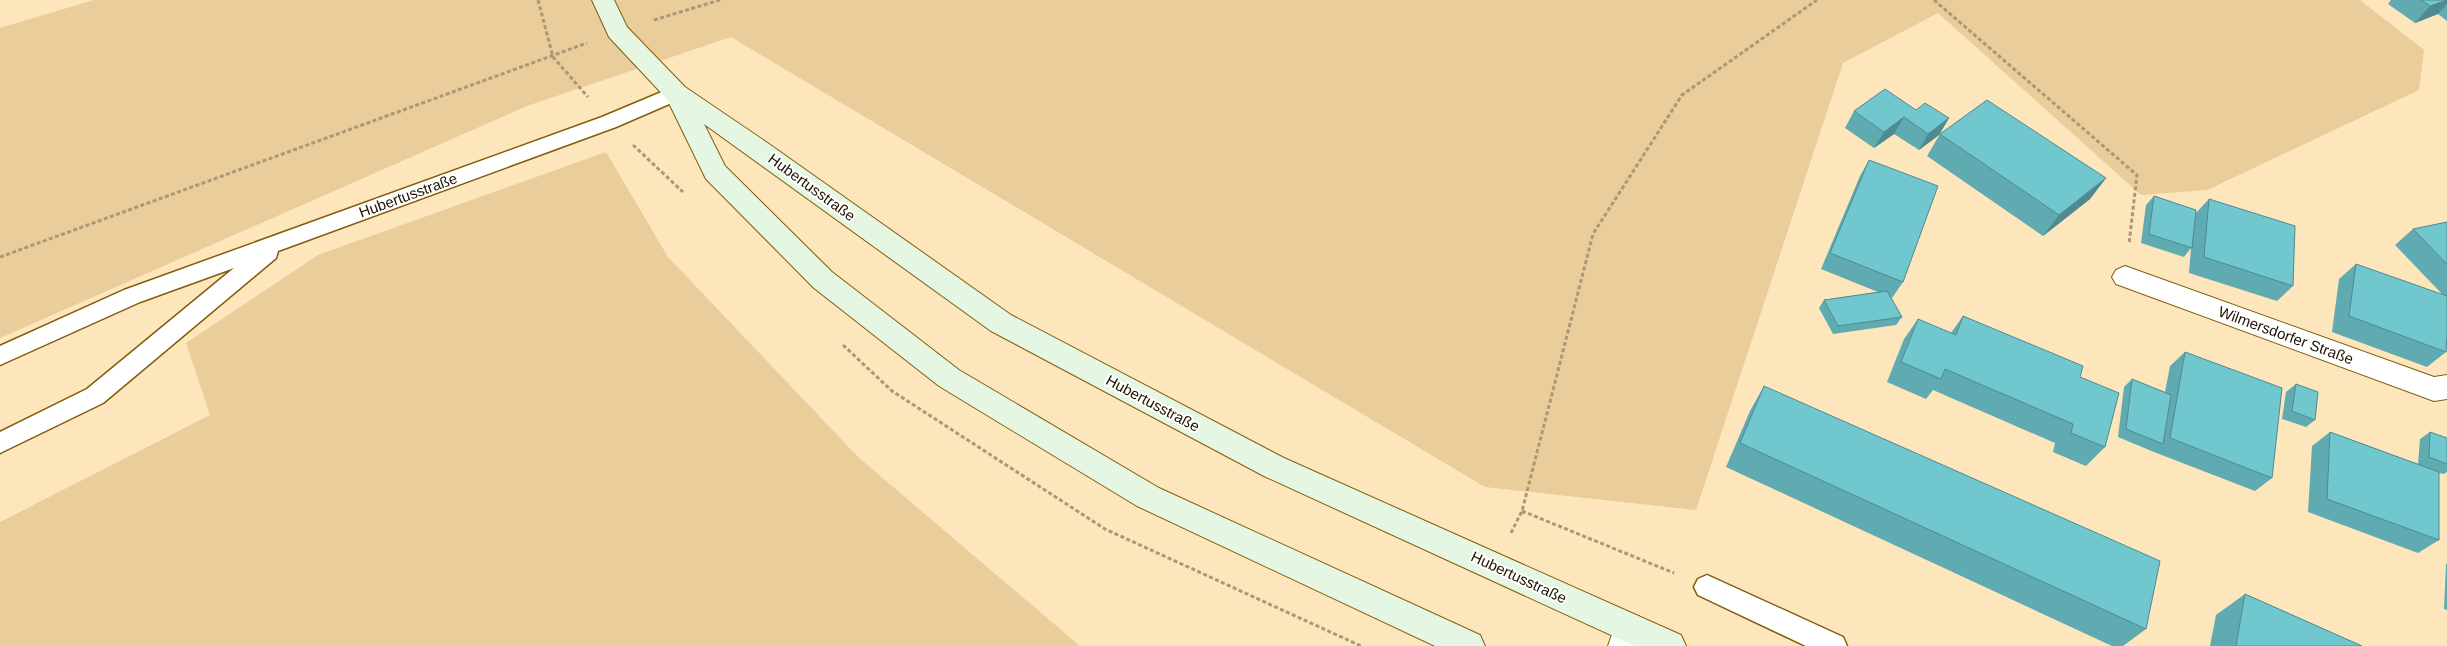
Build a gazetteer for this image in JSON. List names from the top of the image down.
{
  "streets": {
    "street": ["Hubertusstraße", "Wilmersdorfer Straße"]
  }
}
